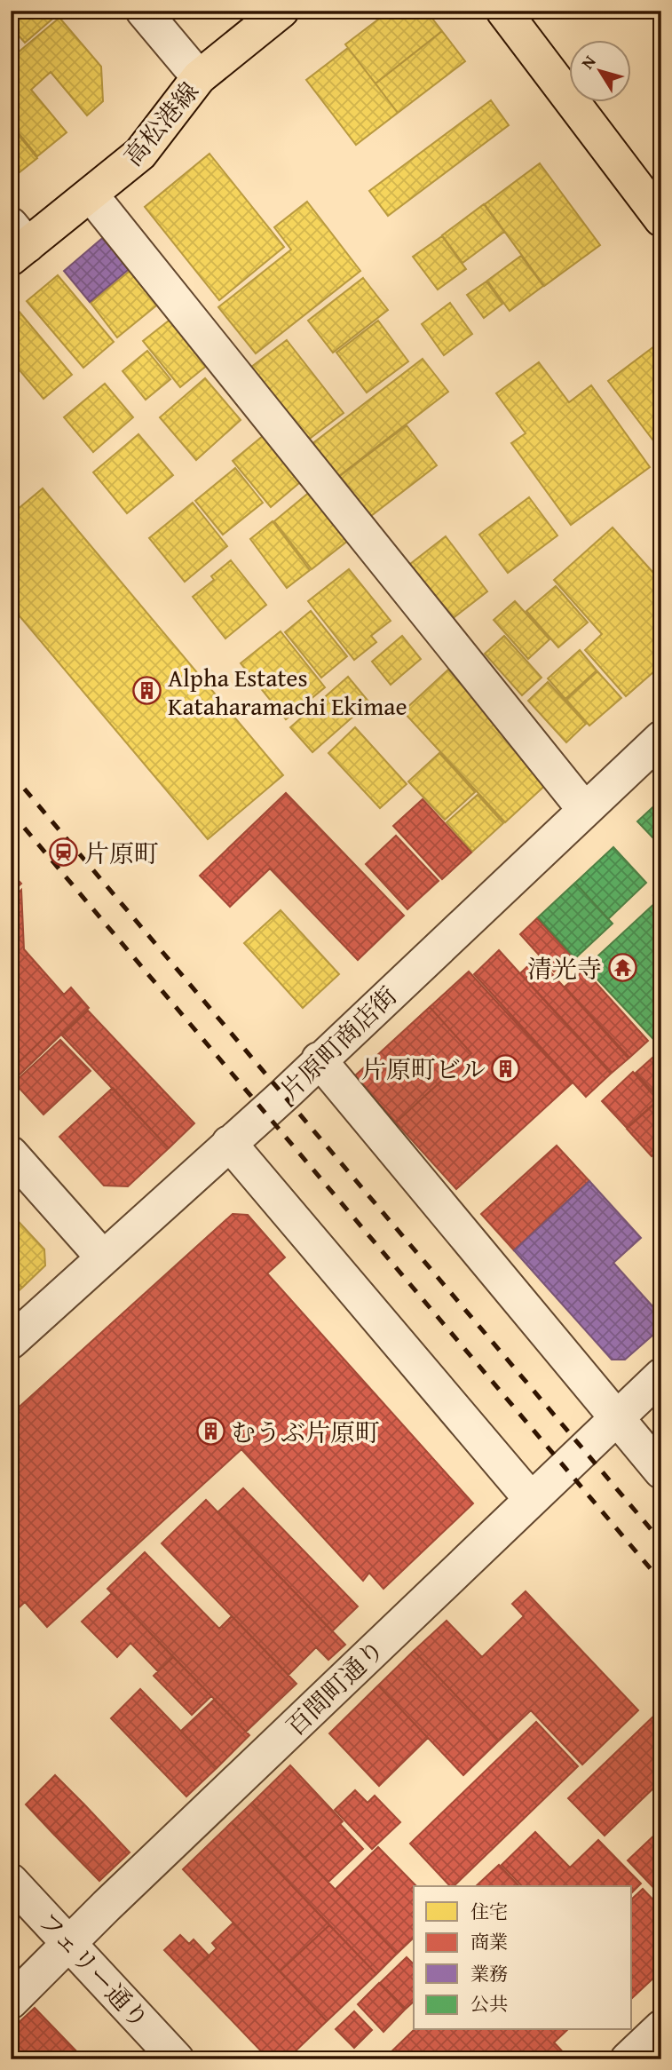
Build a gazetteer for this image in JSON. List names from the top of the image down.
{
  "streets": {
    "main road": ["高松港線"],
    "street": ["片原町商店街", "百間町通り", "フェリー通り"]
  },
  "crossings": [
    ["百間町通り", "フェリー通り"]
  ],
  "places": {
    "building": ["Alpha Estates Kataharamachi Ekimae", "片原町ビル", "むうぶ片原町"],
    "station": ["片原町"],
    "temple": ["清光寺"]
  },
  "legend": [
    "住宅",
    "商業",
    "業務",
    "公共"
  ],
  "north": "top left"
}
